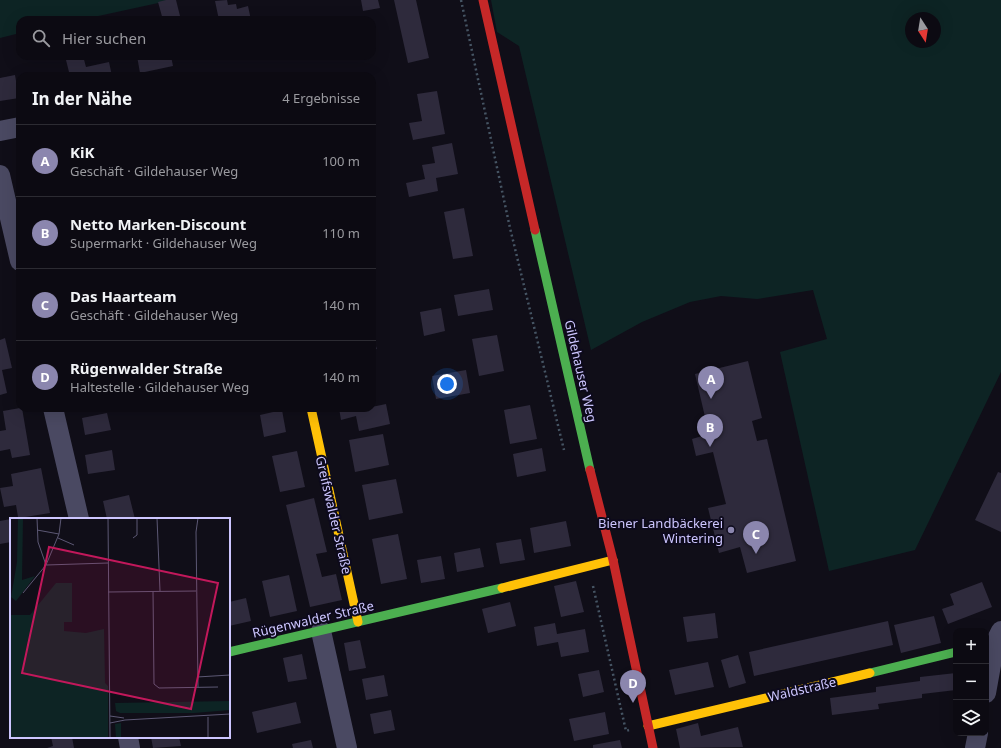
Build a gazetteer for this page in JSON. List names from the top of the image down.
{
  "streets": {
    "street": [
      "Gildehauser Weg",
      "Greifswalder Straße",
      "Rügenwalder Straße",
      "Waldstraße"
    ]
  },
  "crossings": [
    ["Gildehauser Weg", "Rügenwalder Straße"],
    ["Gildehauser Weg", "Waldstraße"],
    ["Greifswalder Straße", "Rügenwalder Straße"]
  ],
  "places": ["Biener Landbäckerei Wintering"],
  "north": "bottom",
  "page": {
    "search": "Hier suchen",
    "heading": ["In der Nähe", "4 Ergebnisse"],
    "list": [
      {
        "mark": "A",
        "name": "KiK",
        "note": "Geschäft · Gildehauser Weg",
        "value": "100 m"
      },
      {
        "mark": "B",
        "name": "Netto Marken-Discount",
        "note": "Supermarkt · Gildehauser Weg",
        "value": "110 m"
      },
      {
        "mark": "C",
        "name": "Das Haarteam",
        "note": "Geschäft · Gildehauser Weg",
        "value": "140 m"
      },
      {
        "mark": "D",
        "name": "Rügenwalder Straße",
        "note": "Haltestelle · Gildehauser Weg",
        "value": "140 m"
      }
    ],
    "pins": [
      "A",
      "B",
      "C",
      "D"
    ],
    "map_buttons": ["+", "−"]
  }
}
